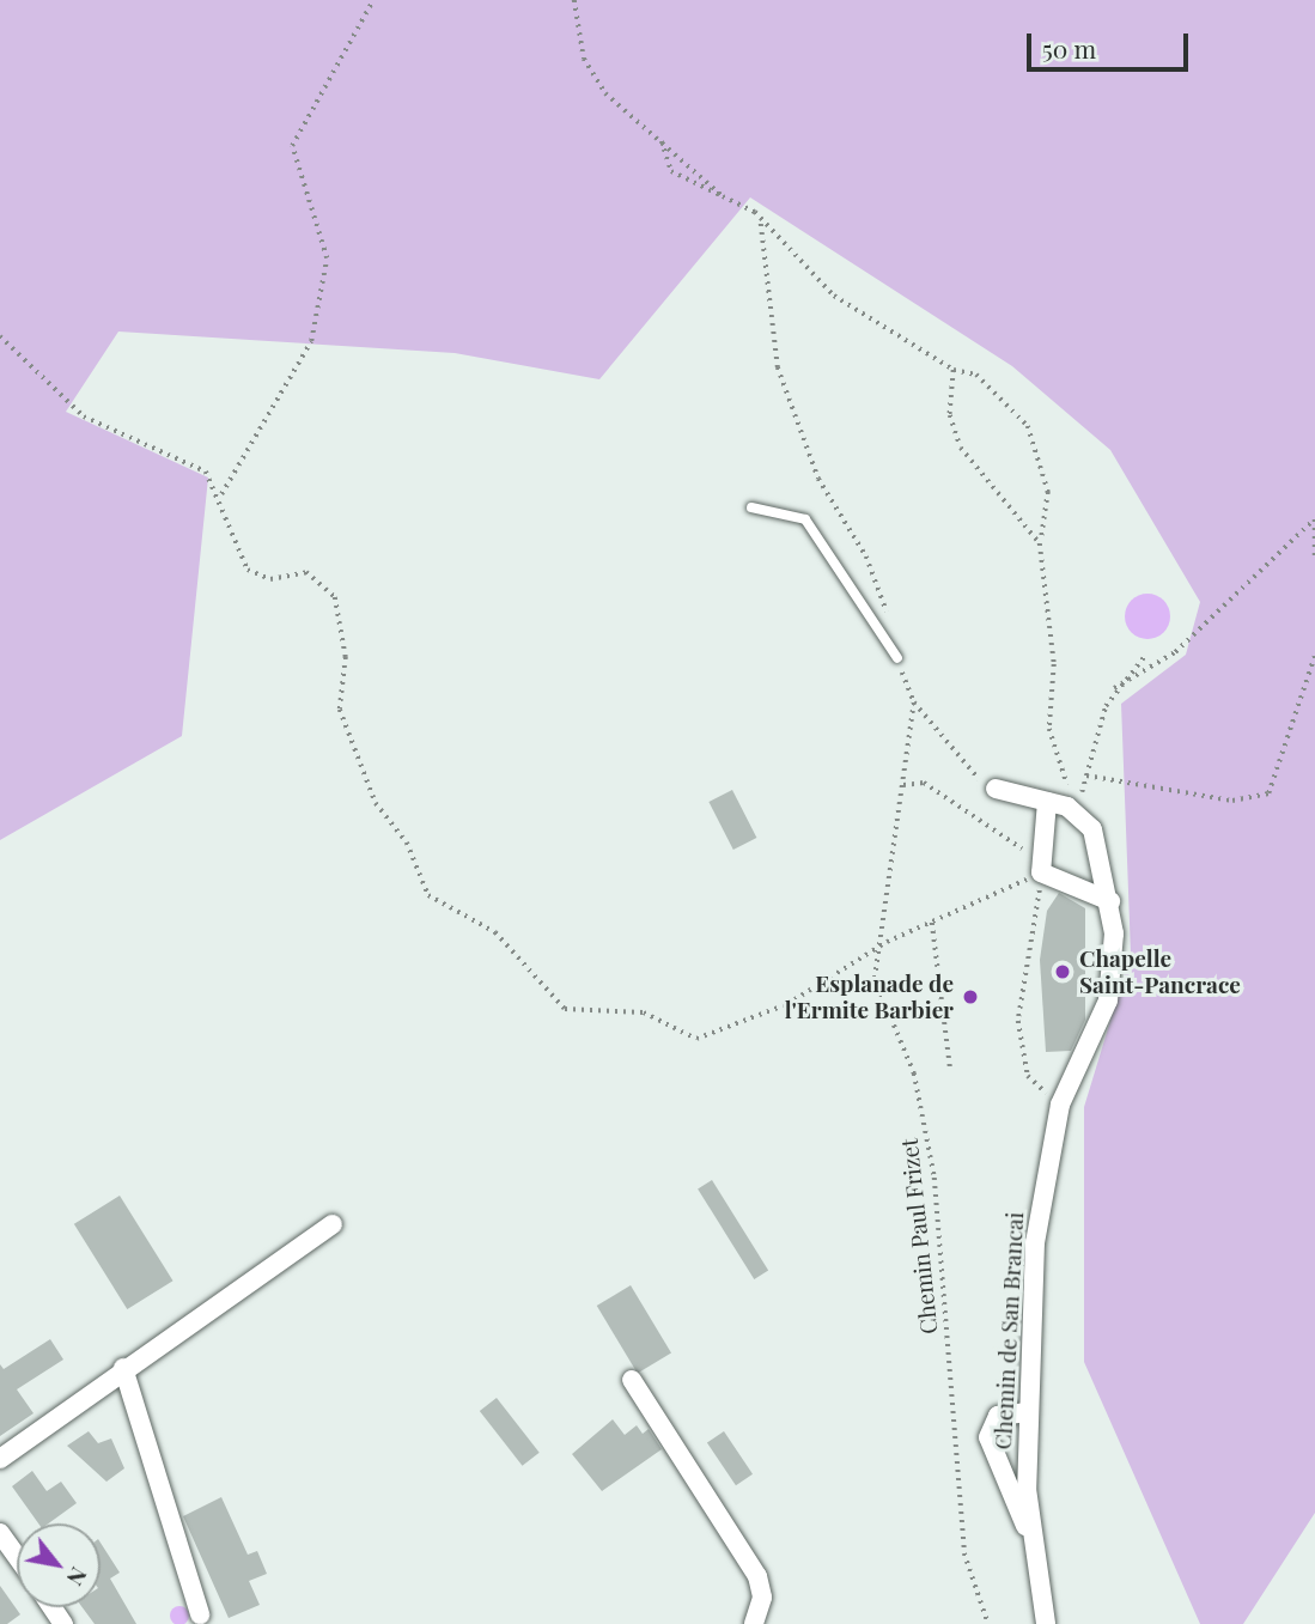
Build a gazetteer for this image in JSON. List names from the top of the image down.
{
  "streets": {
    "street": ["Chemin de San Brancai"],
    "path": ["Chemin Paul Frizet"]
  },
  "places": ["Chapelle Saint-Pancrace", "Esplanade de l'Ermite Barbier"],
  "scale_bar": "50 m",
  "north": "bottom right"
}
